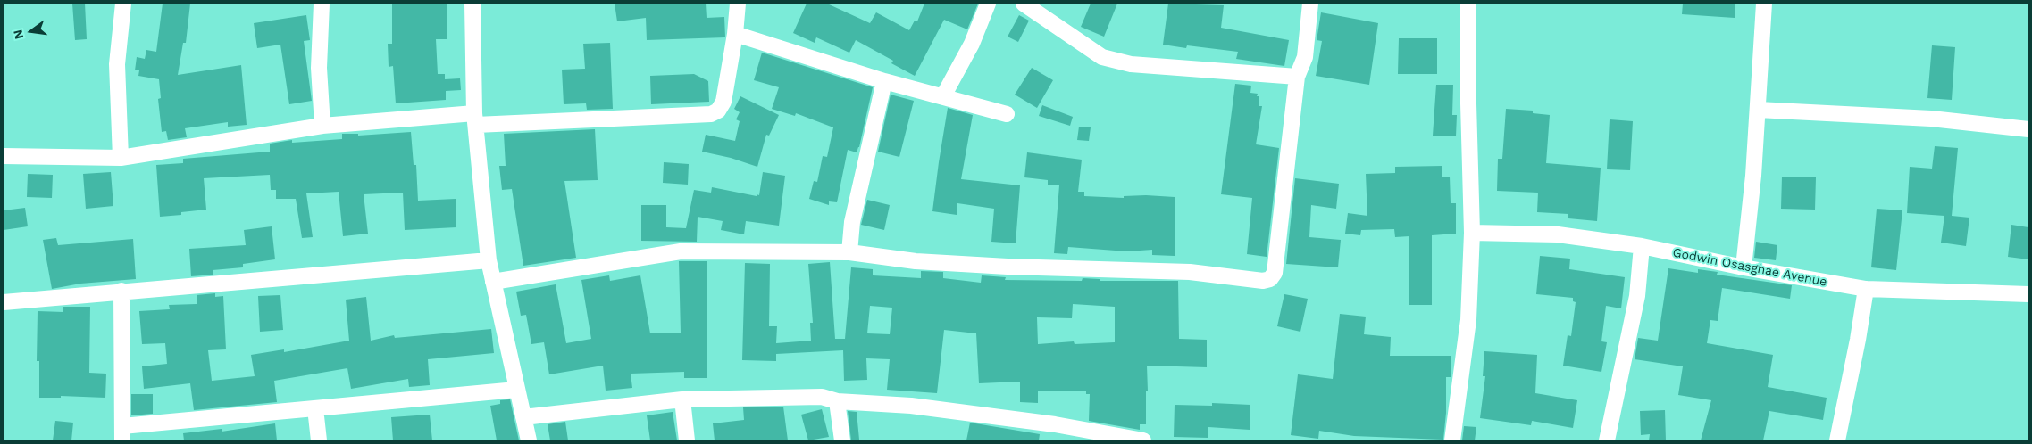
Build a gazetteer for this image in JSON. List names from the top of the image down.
{
  "streets": {
    "street": ["Godwin Osasghae Avenue"]
  },
  "north": "left"
}
